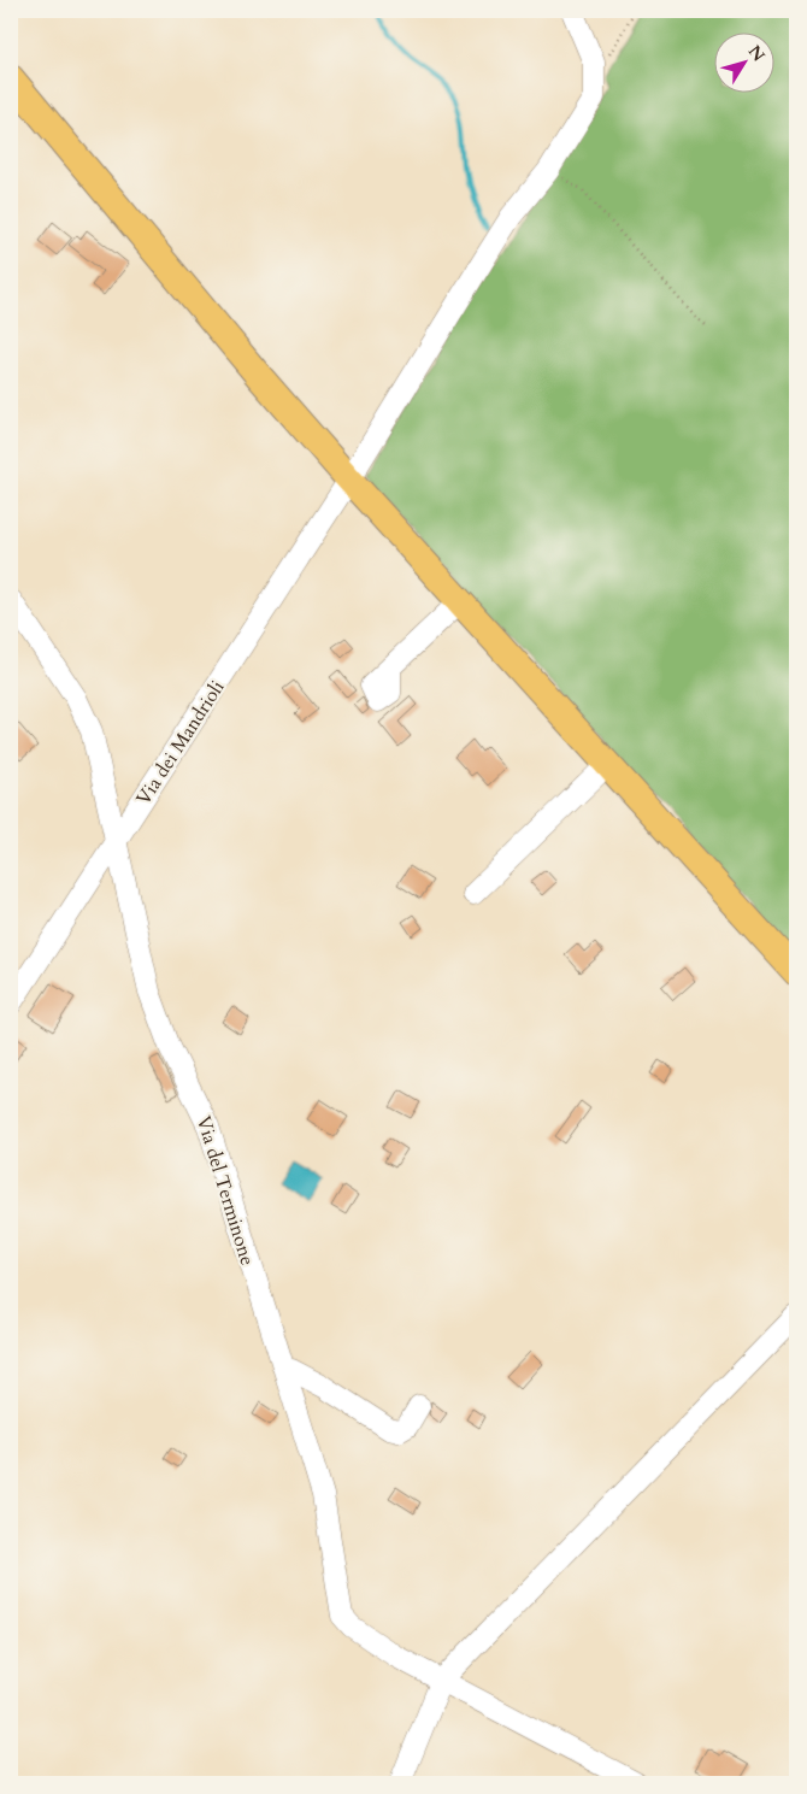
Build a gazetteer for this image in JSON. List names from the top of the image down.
{
  "streets": {
    "street": ["Via dei Mandrioli", "Via del Terminone"]
  },
  "crossings": [
    ["Via dei Mandrioli", "Via del Terminone"]
  ],
  "north": "top right"
}
